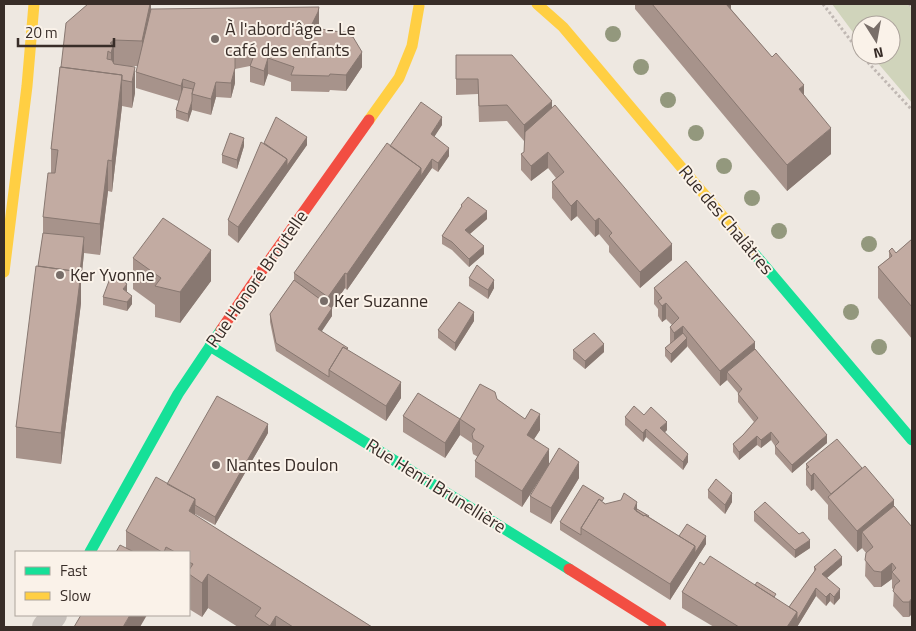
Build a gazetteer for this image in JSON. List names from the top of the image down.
{
  "streets": {
    "street": ["Rue des Chalâtres", "Rue Honoré Broutelle", "Rue Henri Brunellière"]
  },
  "crossings": [
    ["Rue Honoré Broutelle", "Rue Henri Brunellière"]
  ],
  "places": [
    "À l'abord'âge - Le café des enfants",
    "Ker Yvonne",
    "Ker Suzanne",
    "Nantes Doulon"
  ],
  "legend": ["Fast", "Slow"],
  "scale_bar": "20 m",
  "north": "bottom"
}
